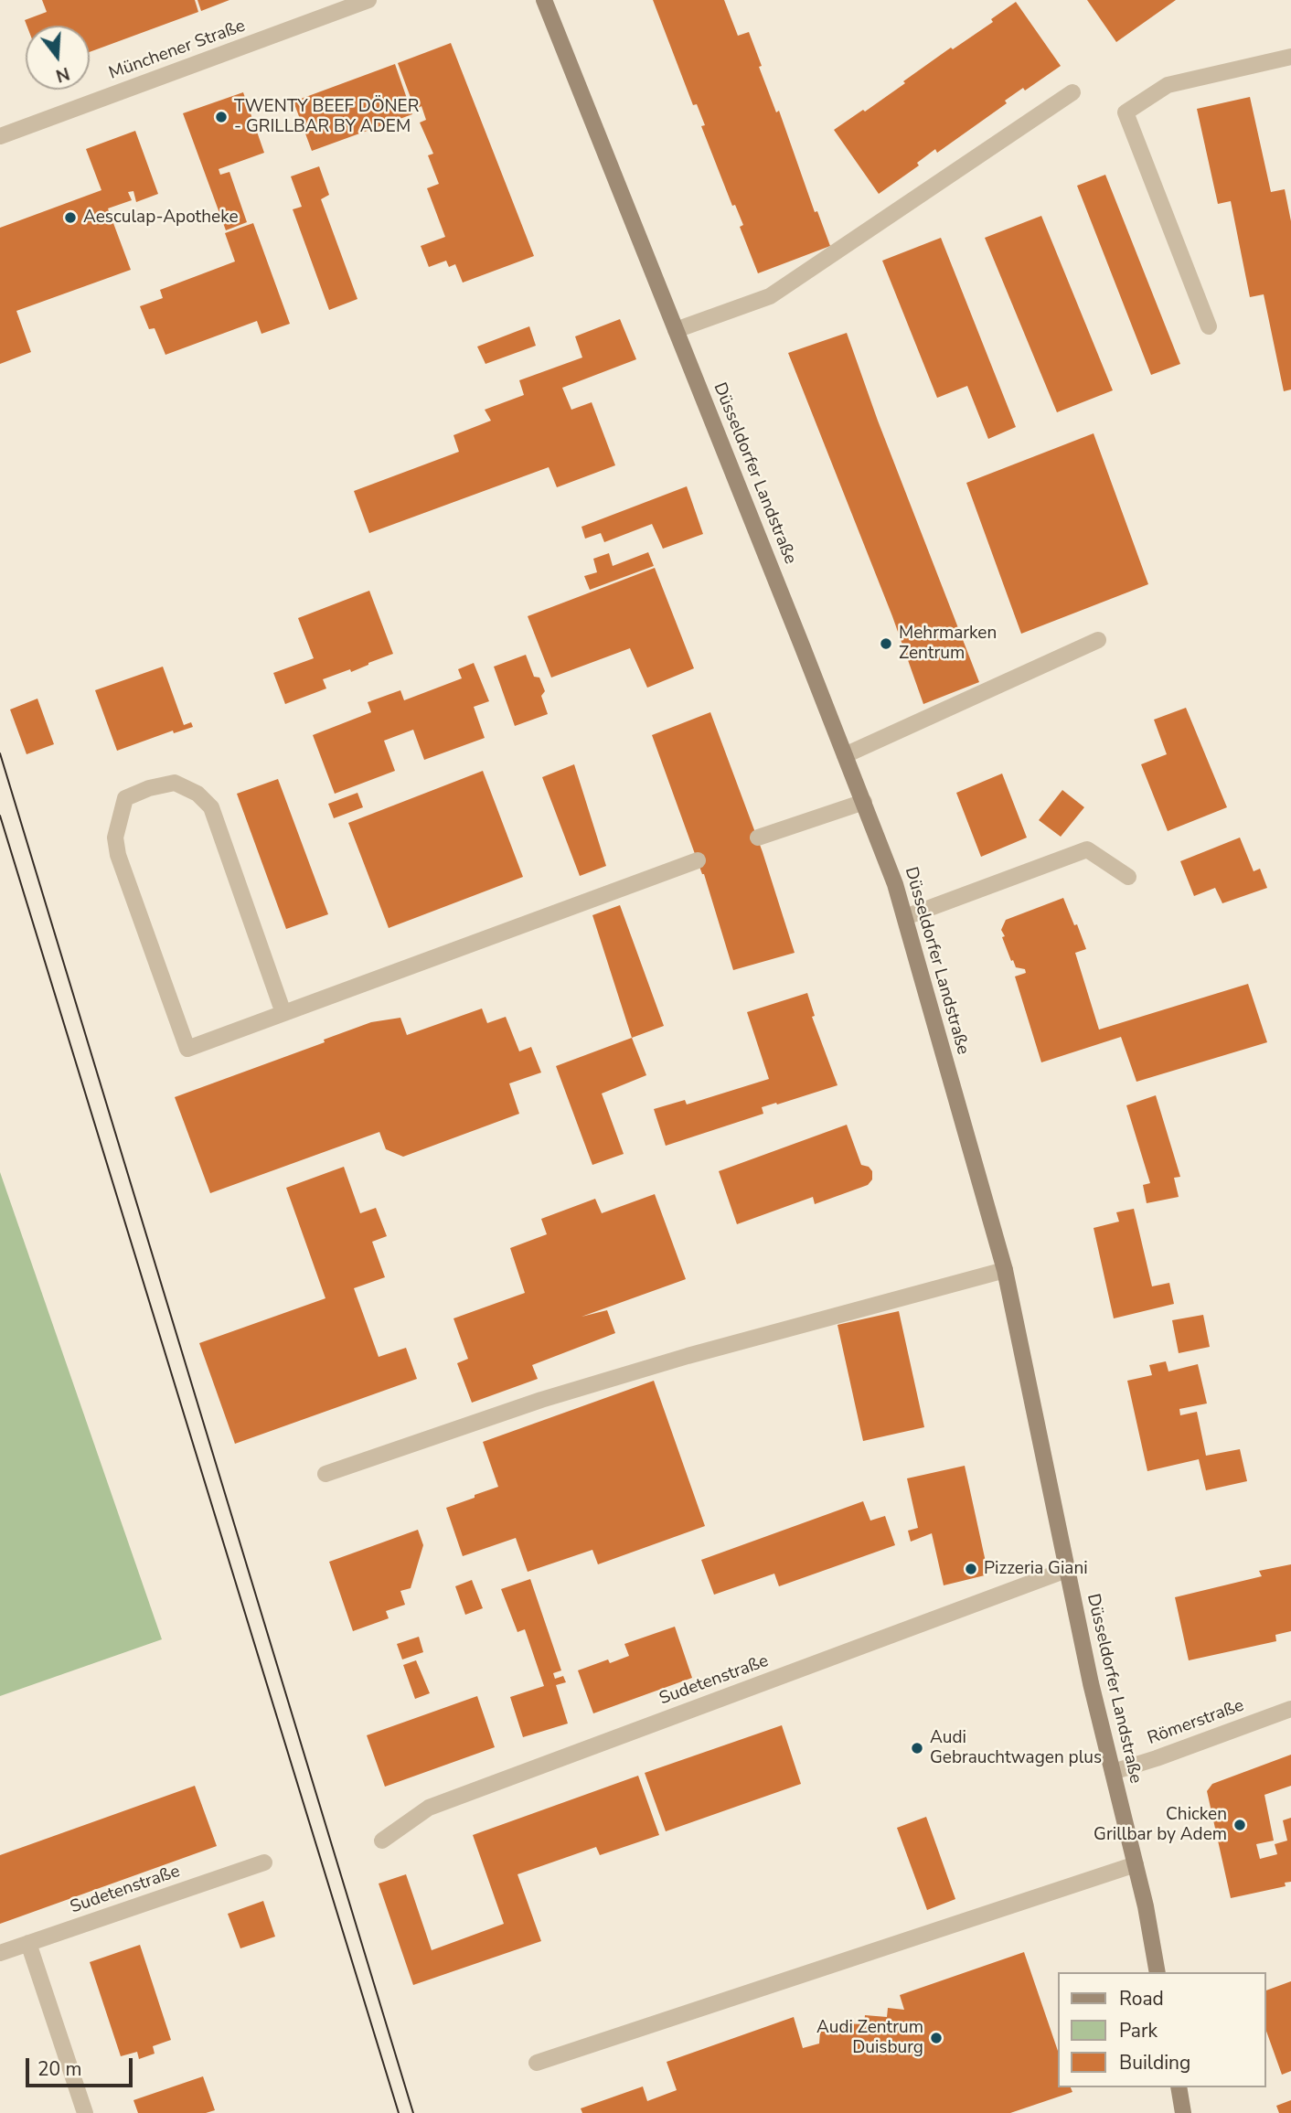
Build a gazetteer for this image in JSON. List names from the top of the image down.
{
  "streets": {
    "main road": ["Düsseldorfer Landstraße"],
    "street": ["Münchener Straße", "Sudetenstraße", "Römerstraße"]
  },
  "crossings": [
    ["Düsseldorfer Landstraße", "Sudetenstraße"],
    ["Düsseldorfer Landstraße", "Römerstraße"]
  ],
  "places": [
    "TWENTY BEEF DÖNER - GRILLBAR BY ADEM",
    "Aesculap-Apotheke",
    "Mehrmarken Zentrum",
    "Pizzeria Giani",
    "Audi Gebrauchtwagen plus",
    "Chicken Grillbar by Adem",
    "Audi Zentrum Duisburg"
  ],
  "legend": ["Road", "Park", "Building"],
  "scale_bar": "20 m",
  "north": "bottom"
}
